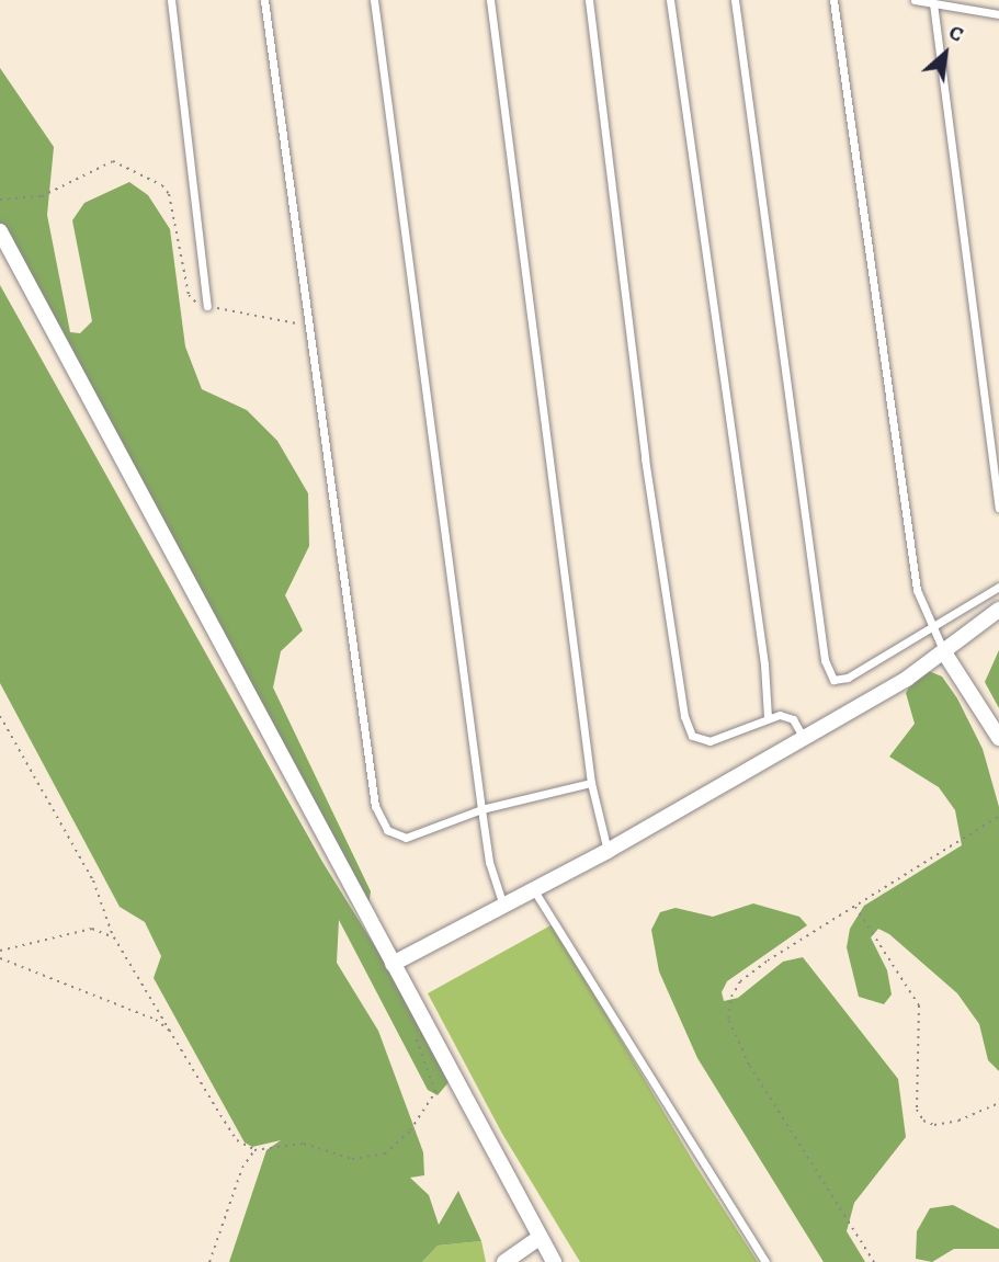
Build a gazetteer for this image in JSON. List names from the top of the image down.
{
  "north": "top right"
}
